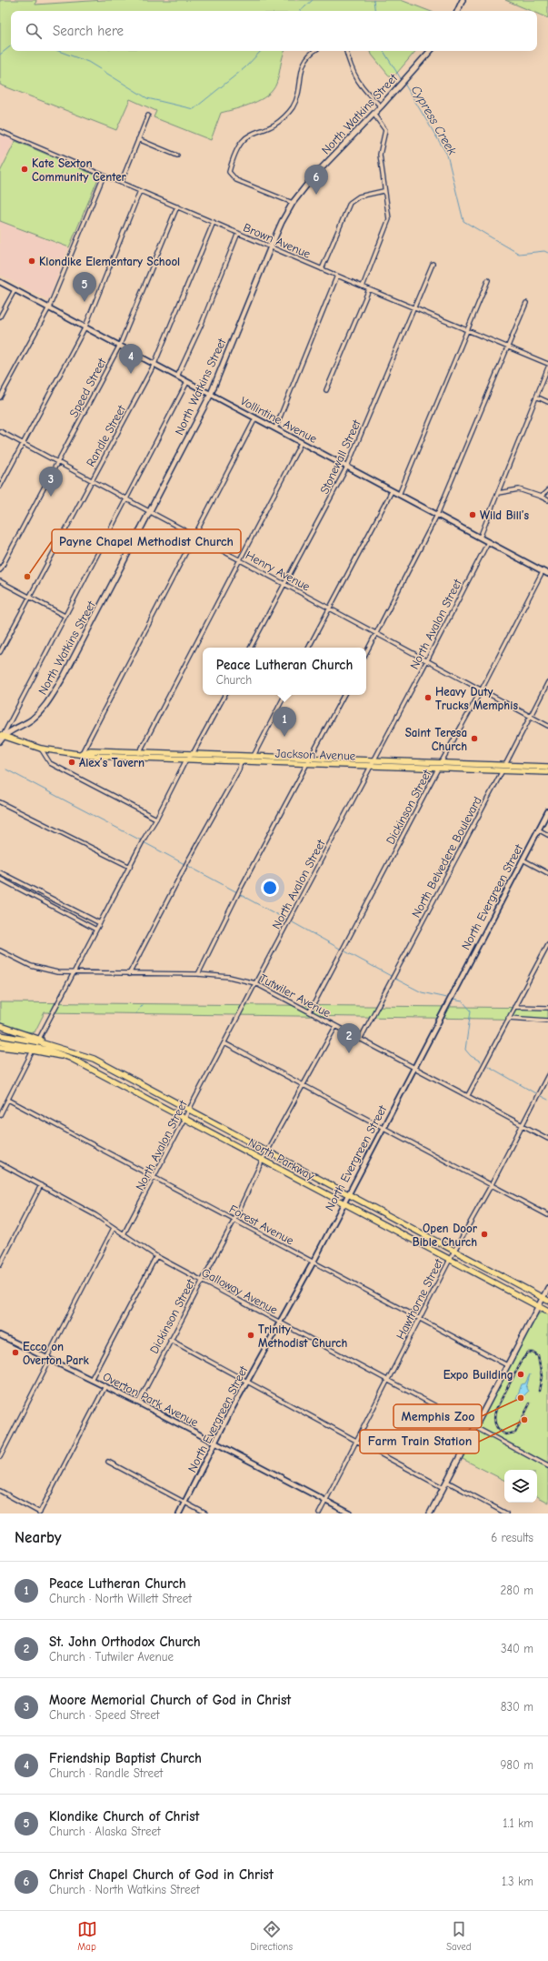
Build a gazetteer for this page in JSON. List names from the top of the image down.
{
  "streets": {
    "main road": ["North Watkins Street", "Jackson Avenue", "North Parkway"],
    "street": [
      "Brown Avenue",
      "Speed Street",
      "Vollintine Avenue",
      "Randle Street",
      "Stonewall Street",
      "Henry Avenue",
      "North Avalon Street",
      "Dickinson Street",
      "North Belvedere Boulevard",
      "North Evergreen Street",
      "Tutwiler Avenue",
      "Forest Avenue",
      "Galloway Avenue",
      "Hawthorne Street",
      "Overton Park Avenue"
    ]
  },
  "crossings": [
    ["North Watkins Street", "Brown Avenue"],
    ["North Watkins Street", "Vollintine Avenue"],
    ["North Watkins Street", "Henry Avenue"],
    ["North Watkins Street", "Jackson Avenue"],
    ["Brown Avenue", "Speed Street"],
    ["Brown Avenue", "Randle Street"],
    ["Brown Avenue", "Stonewall Street"],
    ["Speed Street", "Vollintine Avenue"],
    ["Speed Street", "Henry Avenue"],
    ["Vollintine Avenue", "Randle Street"],
    ["Vollintine Avenue", "Stonewall Street"],
    ["Vollintine Avenue", "North Avalon Street"],
    ["Vollintine Avenue", "Dickinson Street"],
    ["Randle Street", "Henry Avenue"],
    ["Stonewall Street", "Henry Avenue"],
    ["Henry Avenue", "North Avalon Street"],
    ["Henry Avenue", "Dickinson Street"],
    ["Henry Avenue", "North Belvedere Boulevard"],
    ["North Avalon Street", "Jackson Avenue"],
    ["North Avalon Street", "Tutwiler Avenue"],
    ["North Avalon Street", "North Parkway"],
    ["North Avalon Street", "Forest Avenue"],
    ["North Avalon Street", "Galloway Avenue"],
    ["Jackson Avenue", "Dickinson Street"],
    ["Jackson Avenue", "North Belvedere Boulevard"],
    ["Dickinson Street", "Tutwiler Avenue"],
    ["Dickinson Street", "North Parkway"],
    ["Dickinson Street", "Forest Avenue"],
    ["Dickinson Street", "Galloway Avenue"],
    ["Dickinson Street", "Overton Park Avenue"],
    ["North Belvedere Boulevard", "Tutwiler Avenue"],
    ["North Evergreen Street", "Tutwiler Avenue"],
    ["North Evergreen Street", "North Parkway"],
    ["North Evergreen Street", "Forest Avenue"],
    ["North Evergreen Street", "Galloway Avenue"],
    ["North Evergreen Street", "Overton Park Avenue"],
    ["Tutwiler Avenue", "Hawthorne Street"],
    ["North Parkway", "Hawthorne Street"],
    ["Forest Avenue", "Hawthorne Street"],
    ["Galloway Avenue", "Hawthorne Street"],
    ["Hawthorne Street", "Overton Park Avenue"]
  ],
  "water": ["Cypress Creek"],
  "places": [
    "Kate Sexton Community Center",
    "Klondike Elementary School",
    "Wild Bill’s",
    "Payne Chapel Methodist Church",
    "Heavy Duty Trucks Memphis",
    "Saint Teresa Church",
    "Alex’s Tavern",
    "Open Door Bible Church",
    "Trinity Methodist Church",
    "Ecco on Overton Park",
    "Expo Building",
    "Memphis Zoo",
    "Farm Train Station"
  ],
  "page": {
    "search": "Search here",
    "pins": [
      "6",
      "5",
      "4",
      "3",
      "1",
      "2"
    ],
    "popup": ["Peace Lutheran Church", "Church"],
    "heading": ["Nearby", "6 results"],
    "list": [
      {
        "mark": "1",
        "name": "Peace Lutheran Church",
        "note": "Church · North Willett Street",
        "value": "280 m"
      },
      {
        "mark": "2",
        "name": "St. John Orthodox Church",
        "note": "Church · Tutwiler Avenue",
        "value": "340 m"
      },
      {
        "mark": "3",
        "name": "Moore Memorial Church of God in Christ",
        "note": "Church · Speed Street",
        "value": "830 m"
      },
      {
        "mark": "4",
        "name": "Friendship Baptist Church",
        "note": "Church · Randle Street",
        "value": "980 m"
      },
      {
        "mark": "5",
        "name": "Klondike Church of Christ",
        "note": "Church · Alaska Street",
        "value": "1.1 km"
      },
      {
        "mark": "6",
        "name": "Christ Chapel Church of God in Christ",
        "note": "Church · North Watkins Street",
        "value": "1.3 km"
      }
    ],
    "nav": ["Map", "Directions", "Saved"]
  }
}
